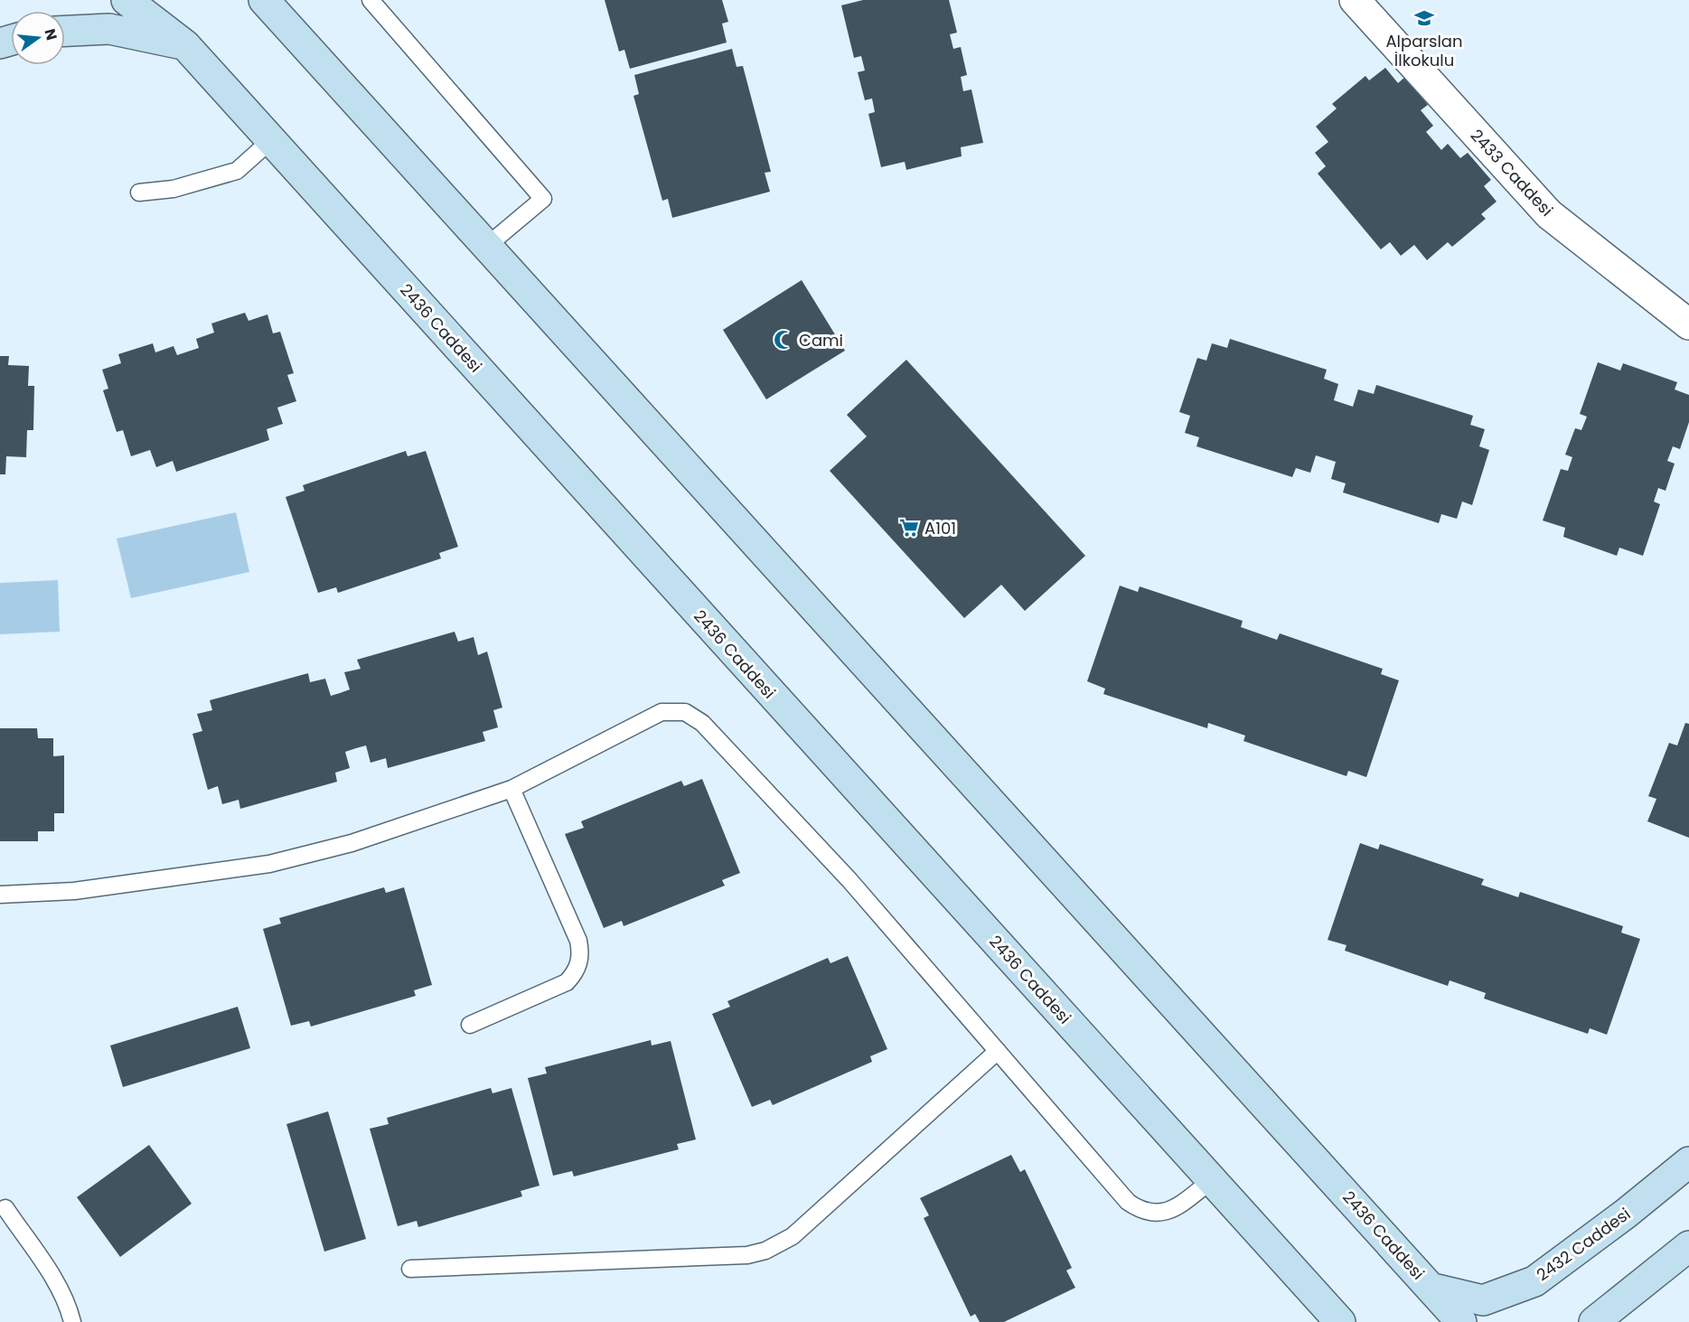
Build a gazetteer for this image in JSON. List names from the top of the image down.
{
  "streets": {
    "street": ["2433 Caddesi", "2436 Caddesi", "2432 Caddesi"]
  },
  "crossings": [
    ["2436 Caddesi", "2432 Caddesi"]
  ],
  "places": {
    "school or university": ["Alparslan İlkokulu"],
    "mosque": ["Cami"],
    "supermarket": ["A101"]
  },
  "north": "right"
}
